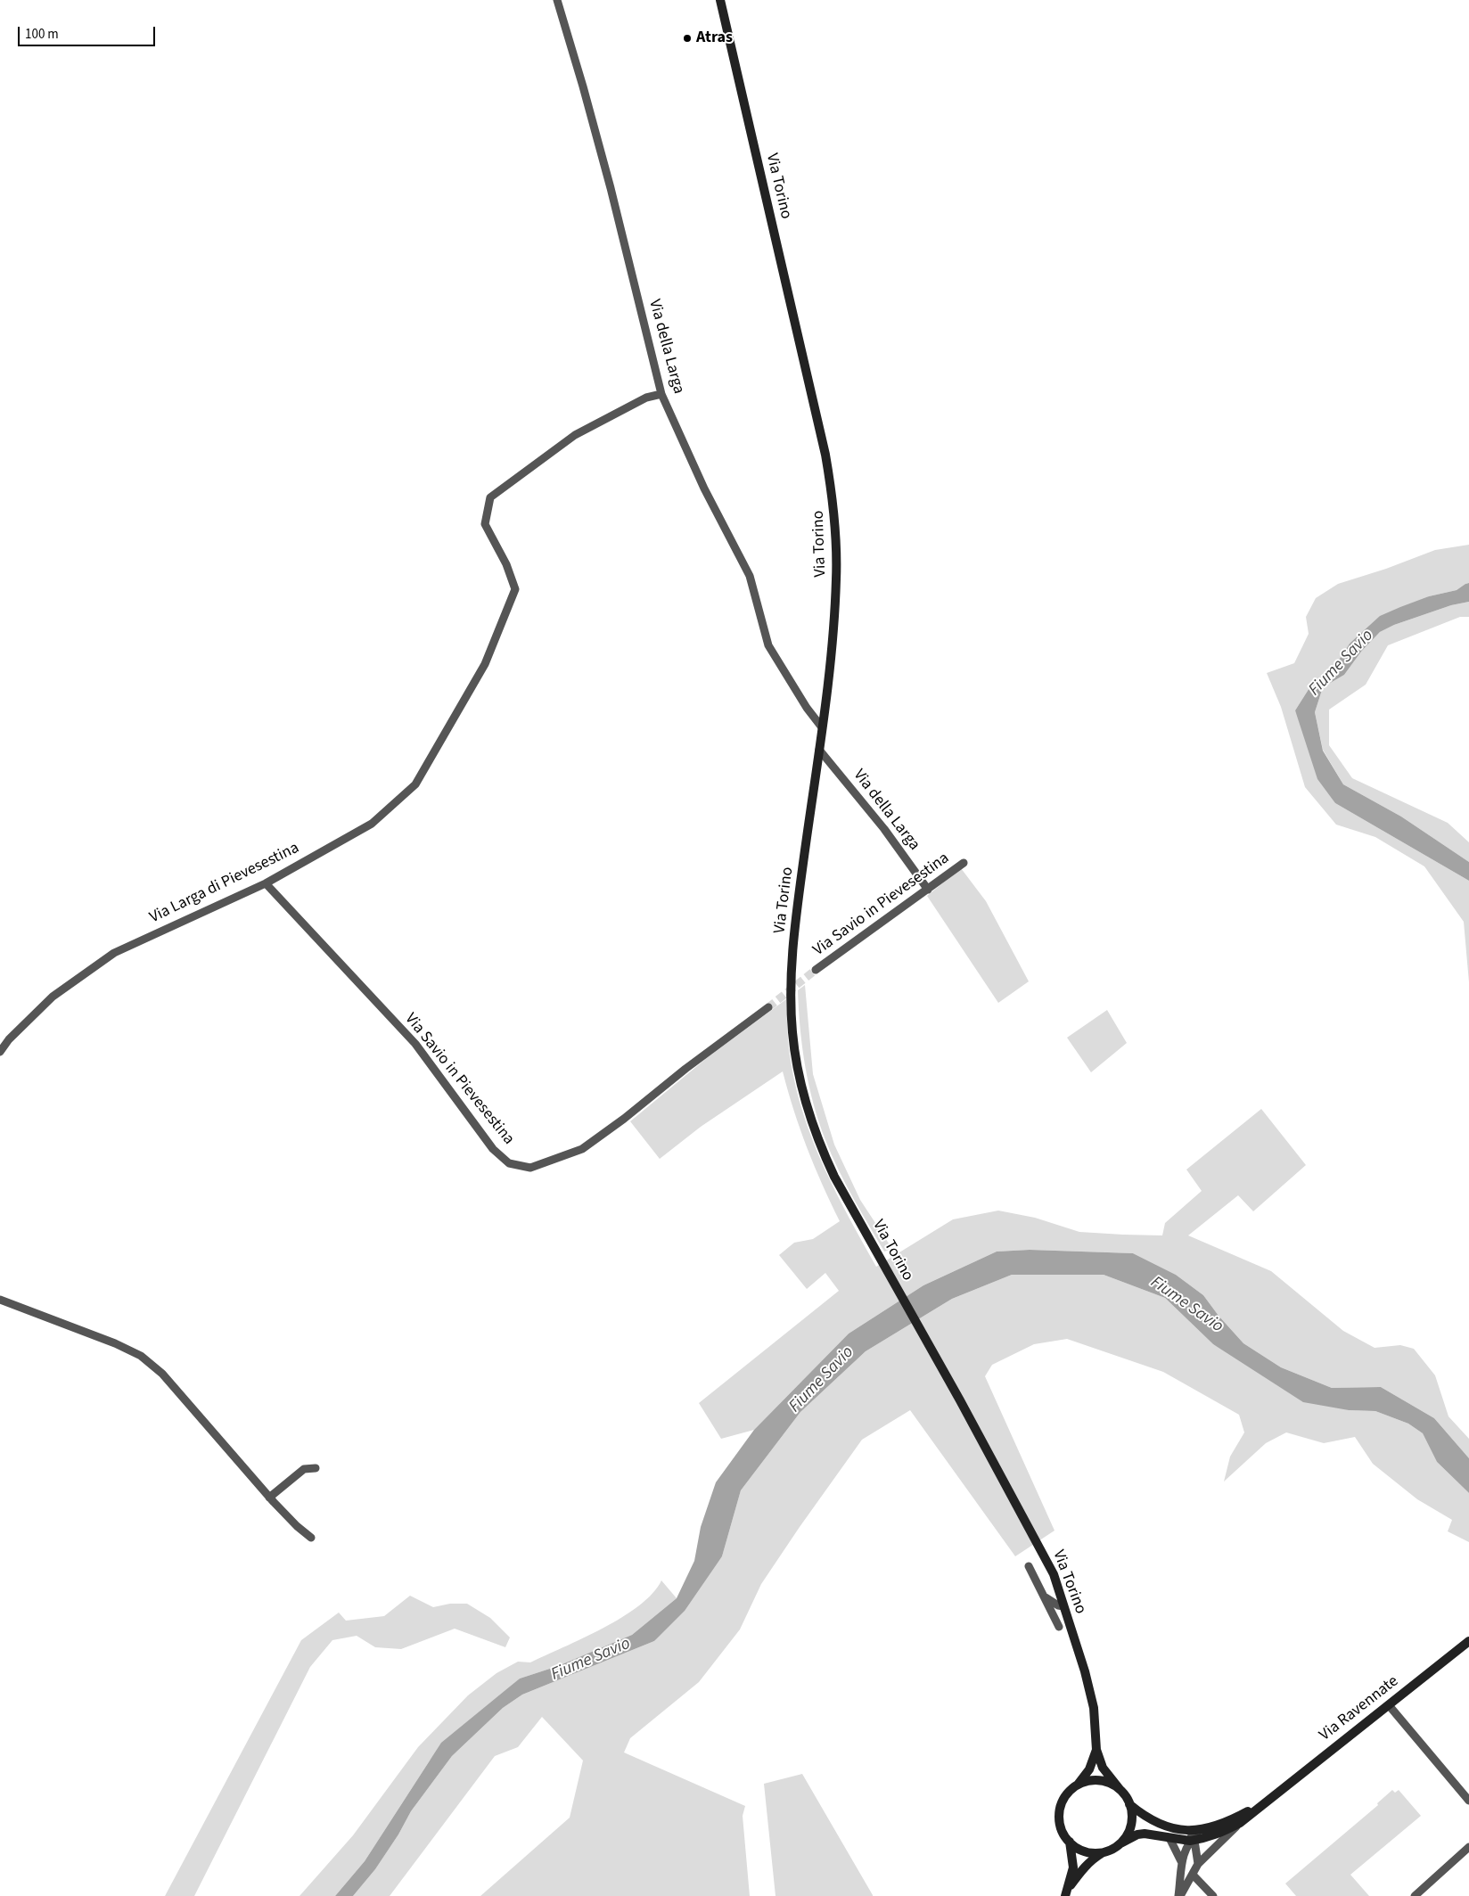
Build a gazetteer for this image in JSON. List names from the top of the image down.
{
  "streets": {
    "main road": ["Via Torino", "Via Ravennate"],
    "street": ["Via della Larga", "Via Larga di Pievesestina", "Via Savio in Pievesestina"]
  },
  "crossings": [
    ["Via Torino", "Via della Larga"],
    ["Via Torino", "Via Ravennate"],
    ["Via della Larga", "Via Larga di Pievesestina"],
    ["Via della Larga", "Via Savio in Pievesestina"],
    ["Via Larga di Pievesestina", "Via Savio in Pievesestina"]
  ],
  "water": ["Fiume Savio"],
  "places": ["Atras"],
  "scale_bar": "100 m"
}
